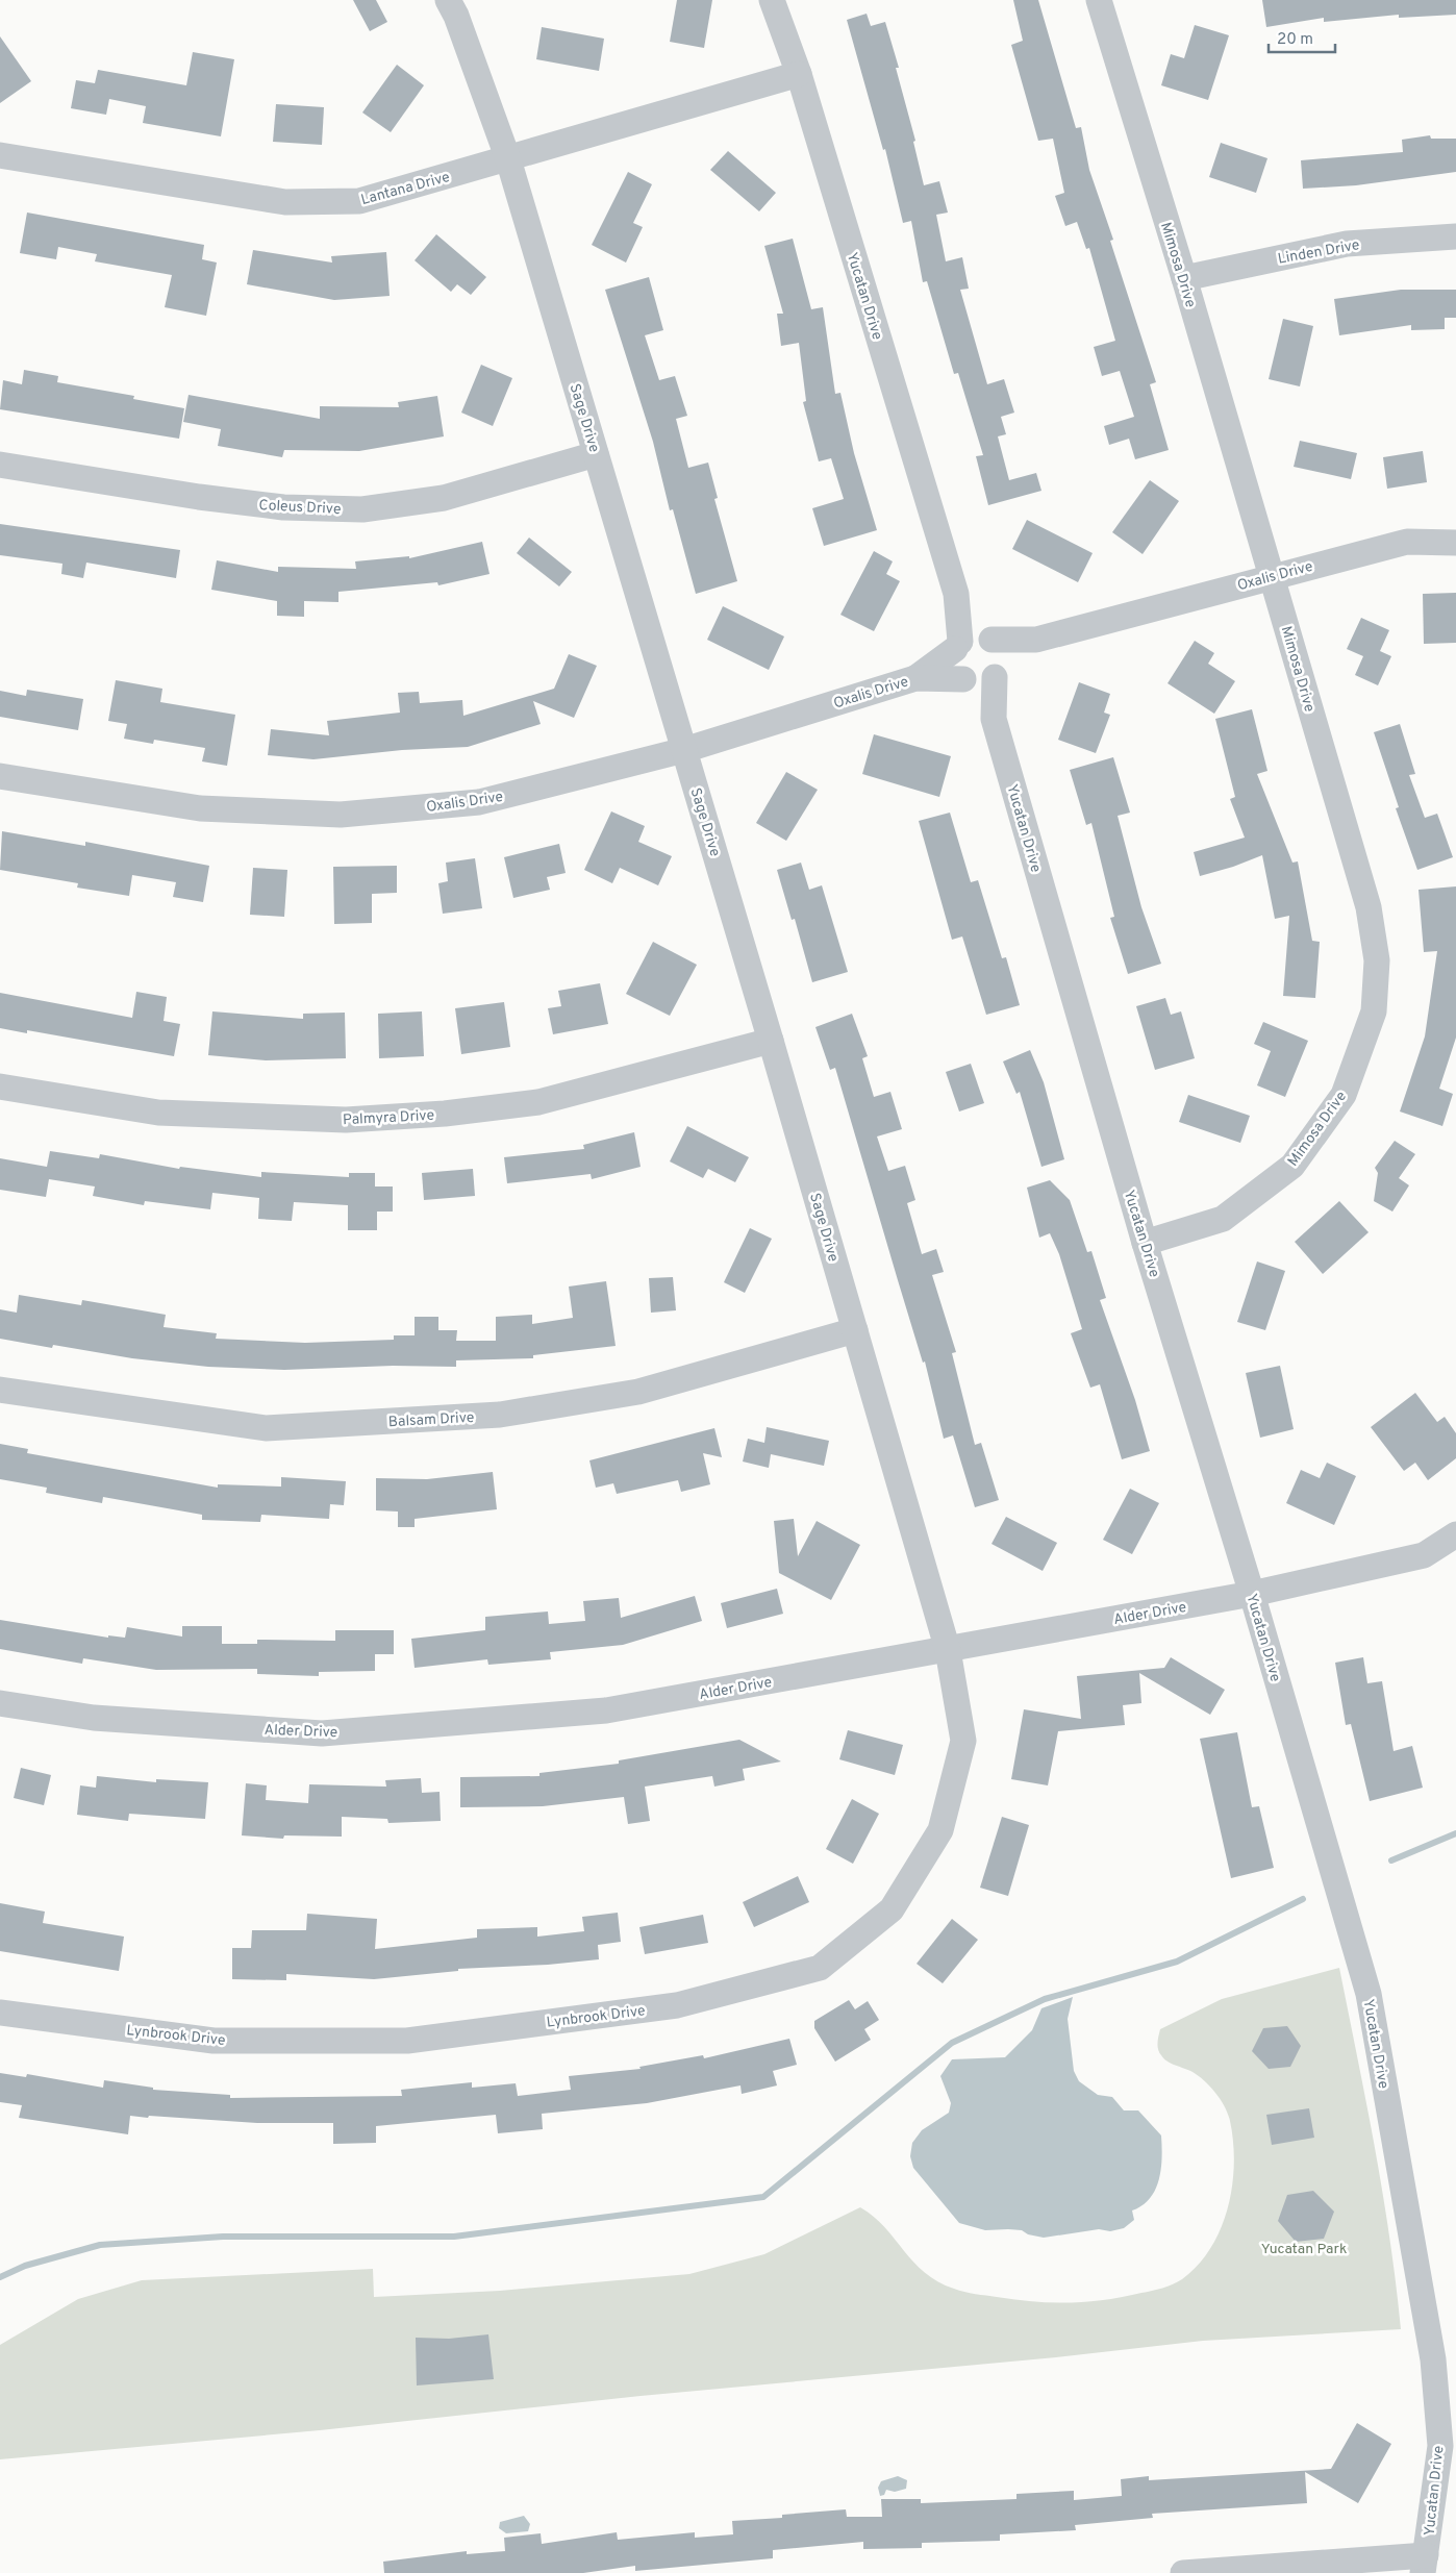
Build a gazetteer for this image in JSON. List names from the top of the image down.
{
  "streets": {
    "street": [
      "Lantana Drive",
      "Linden Drive",
      "Mimosa Drive",
      "Yucatan Drive",
      "Sage Drive",
      "Coleus Drive",
      "Oxalis Drive",
      "Palmyra Drive",
      "Balsam Drive",
      "Alder Drive",
      "Lynbrook Drive"
    ]
  },
  "crossings": [
    ["Lantana Drive", "Yucatan Drive"],
    ["Lantana Drive", "Sage Drive"],
    ["Linden Drive", "Mimosa Drive"],
    ["Mimosa Drive", "Yucatan Drive"],
    ["Mimosa Drive", "Oxalis Drive"],
    ["Yucatan Drive", "Oxalis Drive"],
    ["Yucatan Drive", "Alder Drive"],
    ["Sage Drive", "Coleus Drive"],
    ["Sage Drive", "Oxalis Drive"],
    ["Sage Drive", "Palmyra Drive"],
    ["Sage Drive", "Balsam Drive"],
    ["Sage Drive", "Alder Drive"],
    ["Sage Drive", "Lynbrook Drive"],
    ["Alder Drive", "Lynbrook Drive"]
  ],
  "parks": ["Yucatan Park"],
  "scale_bar": "20 m"
}
